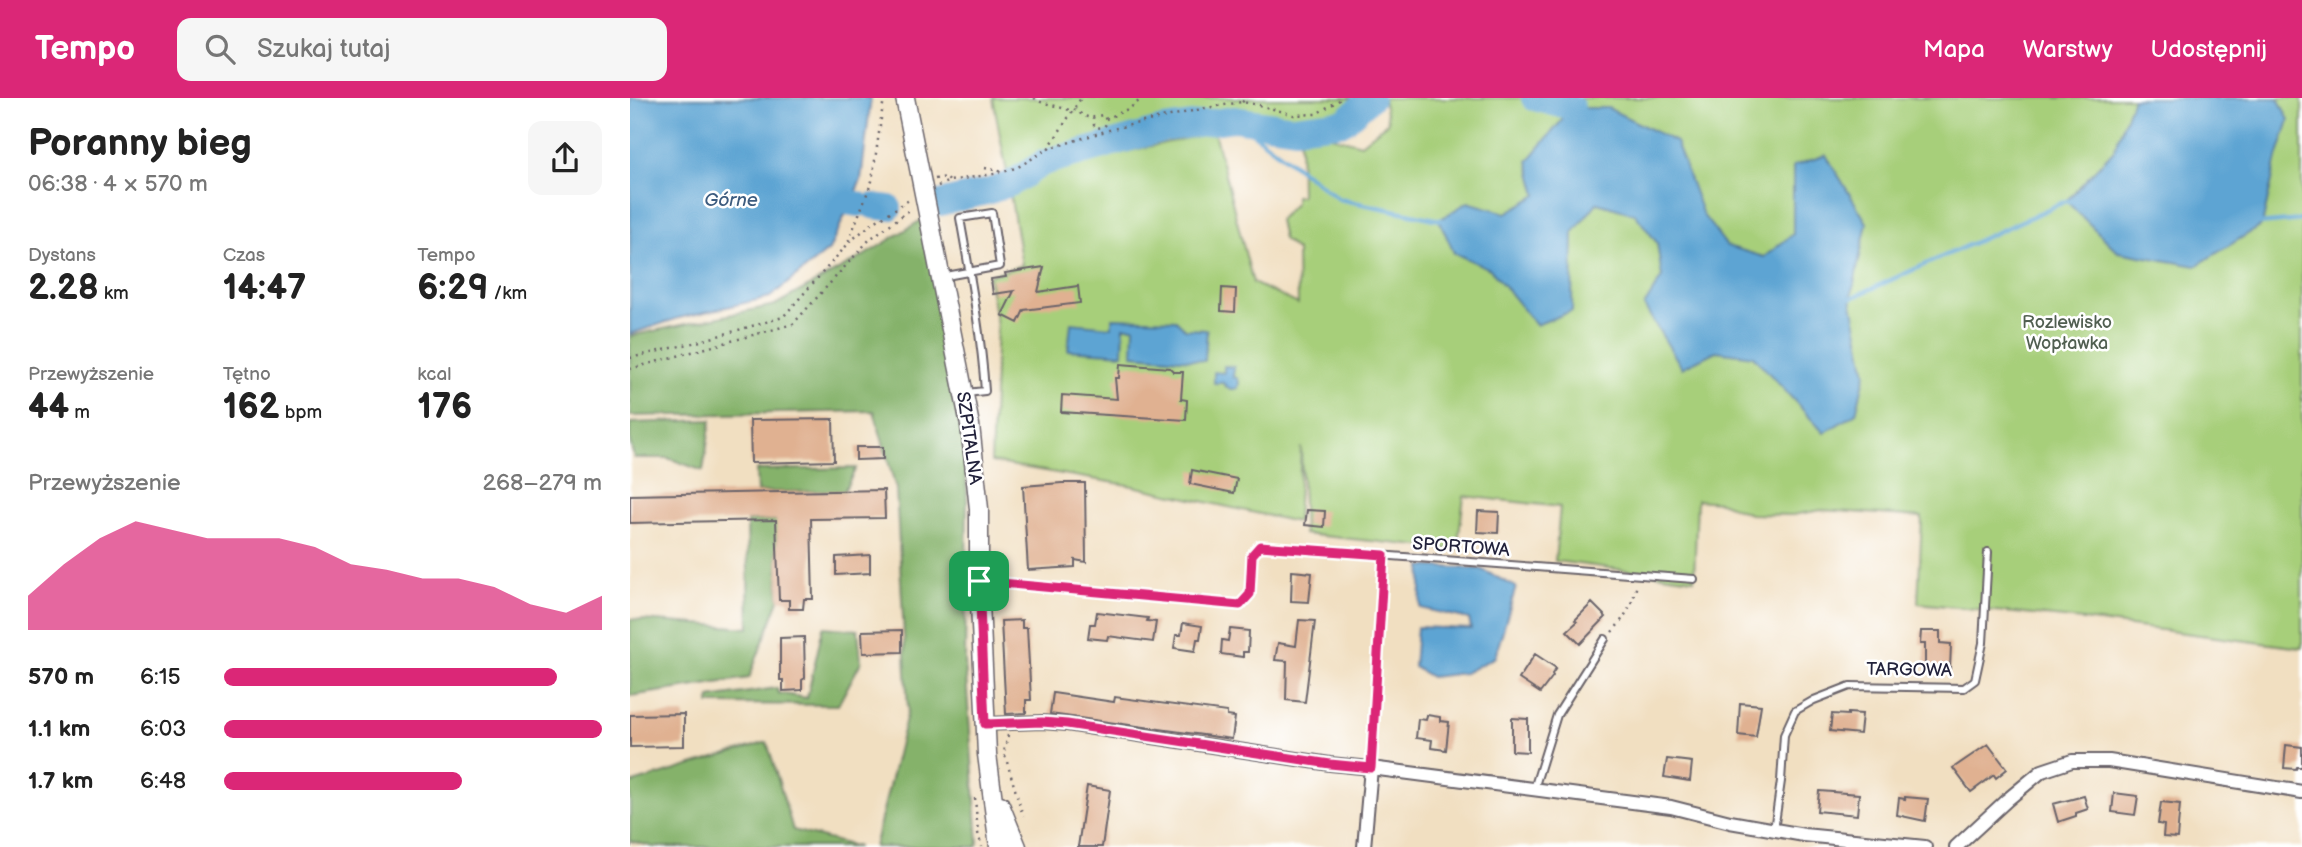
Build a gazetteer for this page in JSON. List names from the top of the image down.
{
  "streets": {
    "street": ["SZPITALNA"],
    "lane": ["SPORTOWA", "TARGOWA"]
  },
  "crossings": [
    ["SZPITALNA", "SPORTOWA"]
  ],
  "water": ["Górne"],
  "parks": ["Rozlewisko Wopławka"],
  "page": {
    "header": "Tempo",
    "search": "Szukaj tutaj",
    "nav": ["Mapa", "Warstwy", "Udostępnij"],
    "heading": ["Poranny bieg", "06:38 · 4 × 570 m"],
    "stats": [
      ["Dystans", "2.28 km"],
      ["Czas", "14:47"],
      ["Tempo", "6:29 /km"],
      ["Przewyższenie", "44 m"],
      ["Tętno", "162 bpm"],
      ["kcal", "176"]
    ],
    "chart": ["Przewyższenie", "268–279 m"],
    "list": [
      {
        "name": "570 m",
        "note": "6:15"
      },
      {
        "name": "1.1 km",
        "note": "6:03"
      },
      {
        "name": "1.7 km",
        "note": "6:48"
      }
    ]
  }
}
